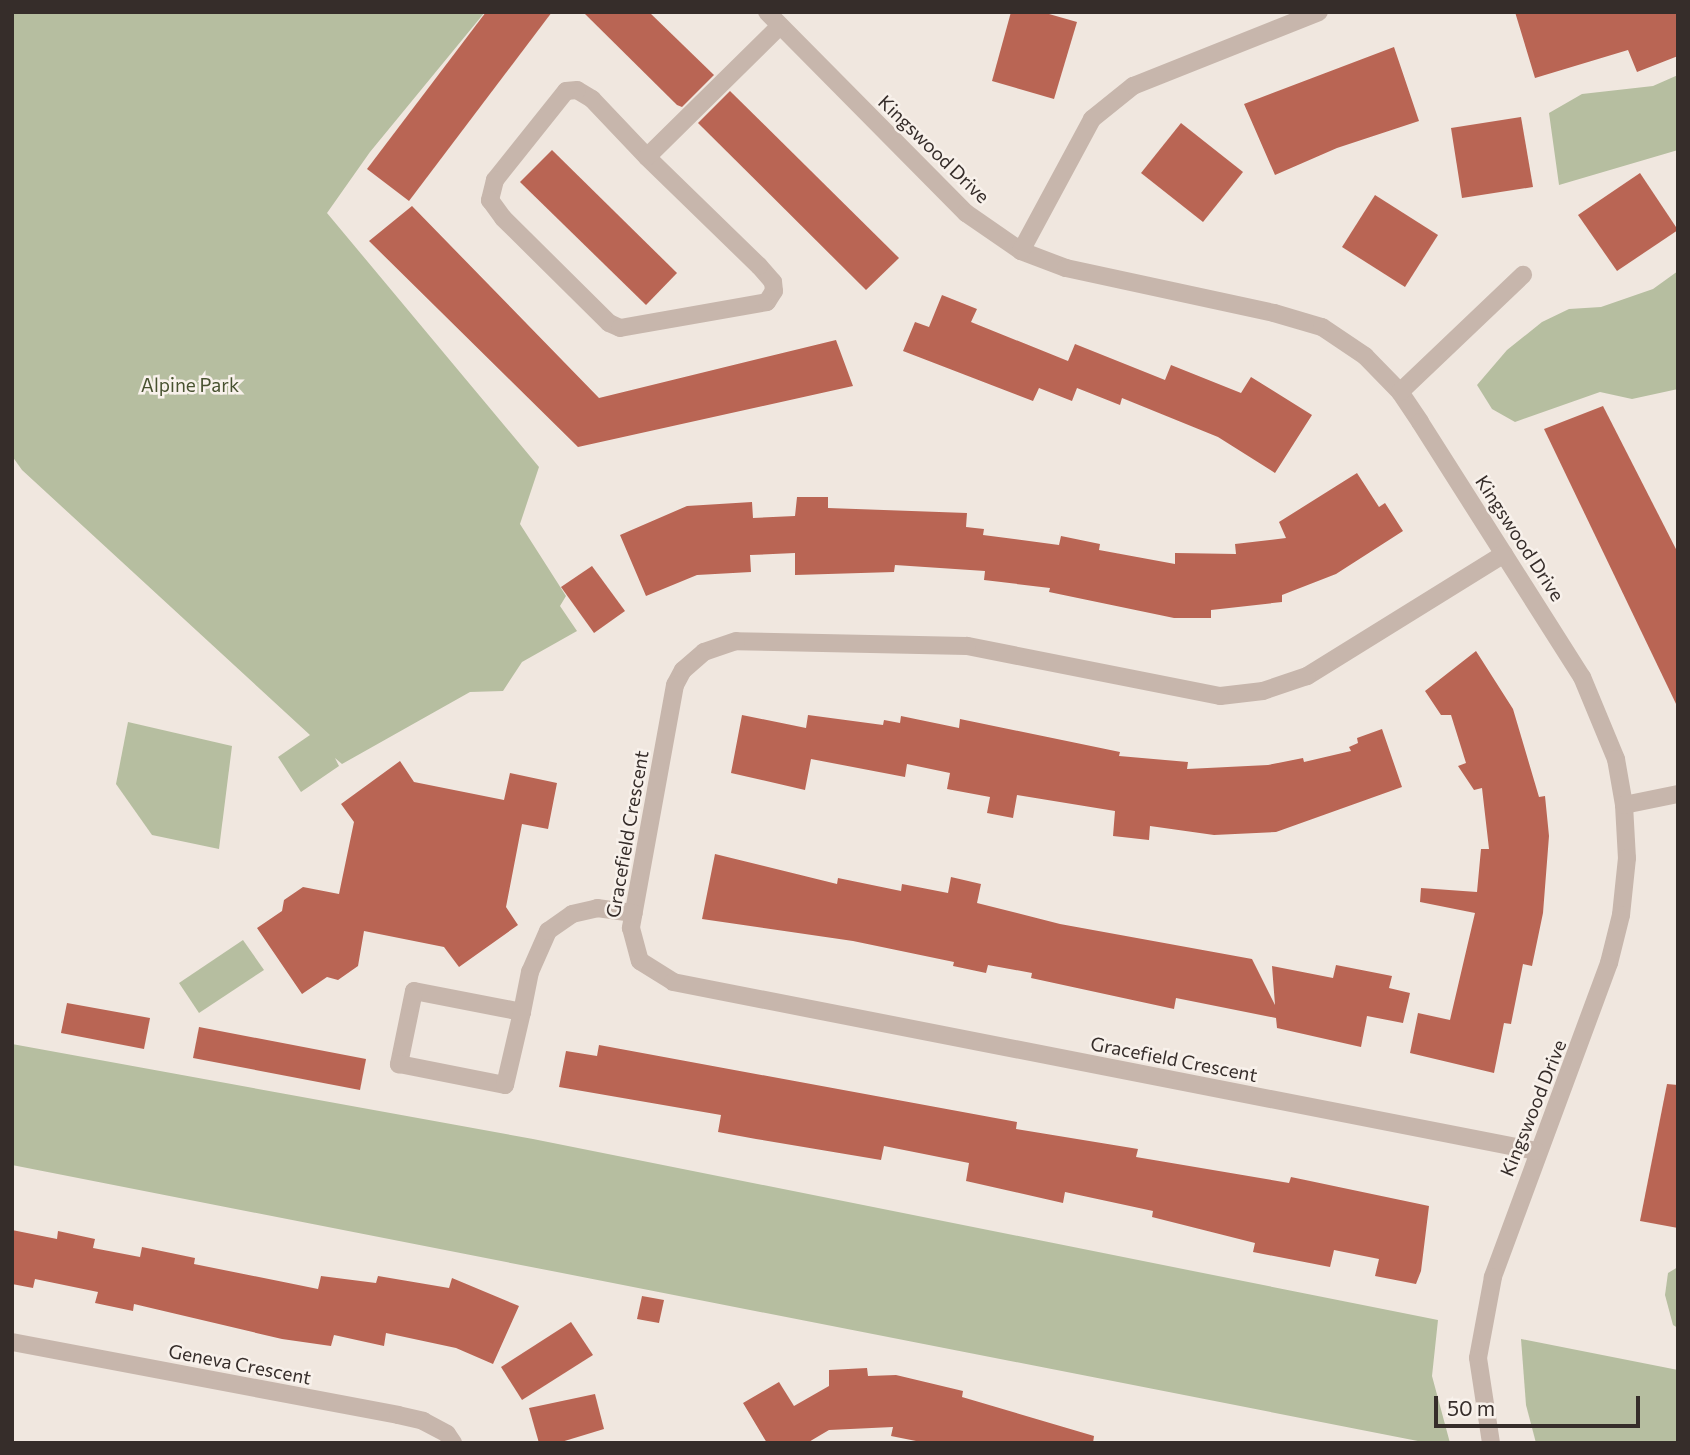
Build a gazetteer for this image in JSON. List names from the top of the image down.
{
  "streets": {
    "street": ["Kingswood Drive", "Gracefield Crescent", "Geneva Crescent"]
  },
  "crossings": [
    ["Kingswood Drive", "Gracefield Crescent"]
  ],
  "parks": ["Alpine Park"],
  "scale_bar": "50 m"
}
